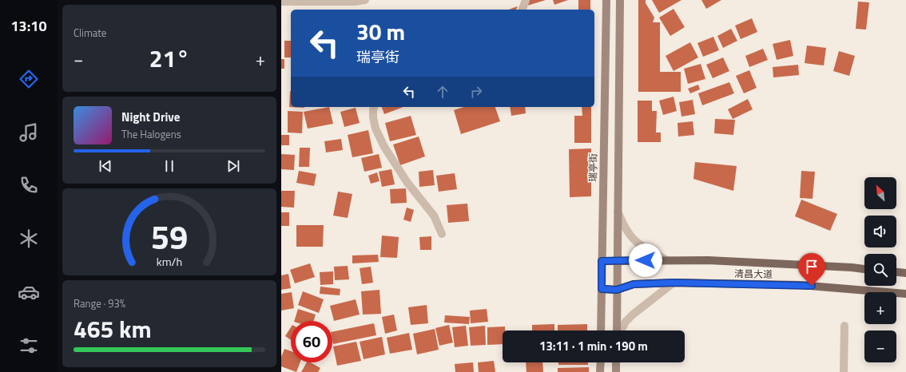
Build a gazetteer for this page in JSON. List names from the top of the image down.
{
  "streets": {
    "main road": ["瑞亭街", "清昌大道"]
  },
  "crossings": [
    ["瑞亭街", "清昌大道"]
  ],
  "north": "top left",
  "page": {
    "tabs": "13:10",
    "tile": [
      "Climate",
      ["Range · 93%", "465 km"]
    ],
    "turn": ["30 m", "瑞亭街"],
    "heat": ["−", "21°", "+"],
    "song": ["Night Drive", "The Halogens"],
    "map_buttons": ["+", "−"],
    "limit": "60",
    "trip": "13:11 · 1 min · 190 m",
    "gauge": ["59", "km/h"]
  }
}
